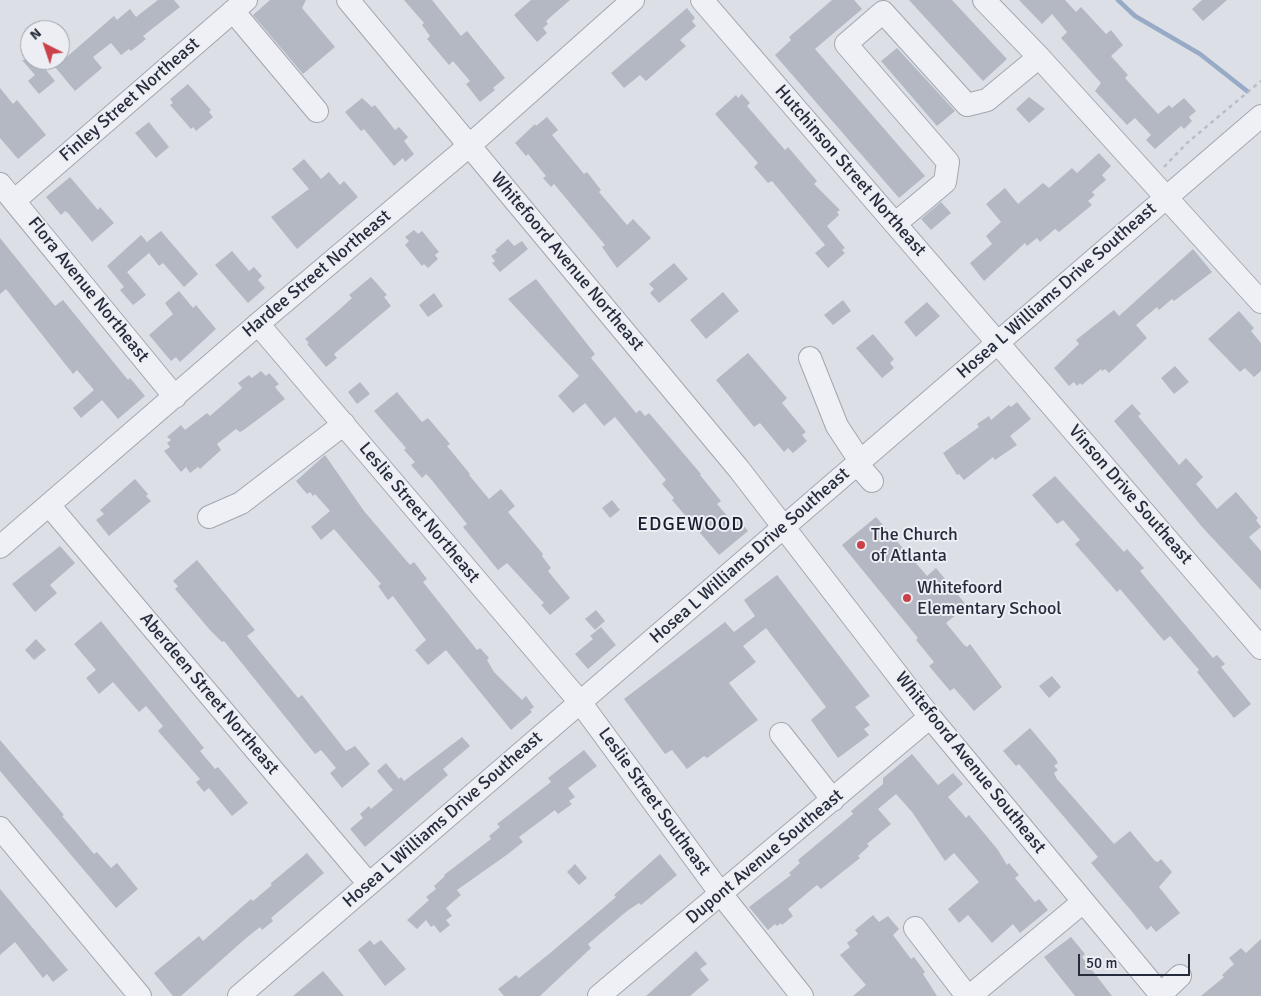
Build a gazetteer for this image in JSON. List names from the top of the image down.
{
  "streets": {
    "street": [
      "Finley Street Northeast",
      "Hutchinson Street Northeast",
      "Whitefoord Avenue Northeast",
      "Hardee Street Northeast",
      "Flora Avenue Northeast",
      "Hosea L Williams Drive Southeast",
      "Vinson Drive Southeast",
      "Leslie Street Northeast",
      "Aberdeen Street Northeast",
      "Whitefoord Avenue Southeast",
      "Leslie Street Southeast",
      "Dupont Avenue Southeast"
    ]
  },
  "crossings": [
    ["Finley Street Northeast", "Flora Avenue Northeast"],
    ["Hutchinson Street Northeast", "Hosea L Williams Drive Southeast"],
    ["Hutchinson Street Northeast", "Vinson Drive Southeast"],
    ["Whitefoord Avenue Northeast", "Hardee Street Northeast"],
    ["Whitefoord Avenue Northeast", "Hosea L Williams Drive Southeast"],
    ["Whitefoord Avenue Northeast", "Whitefoord Avenue Southeast"],
    ["Hardee Street Northeast", "Flora Avenue Northeast"],
    ["Hardee Street Northeast", "Leslie Street Northeast"],
    ["Hardee Street Northeast", "Aberdeen Street Northeast"],
    ["Hosea L Williams Drive Southeast", "Vinson Drive Southeast"],
    ["Hosea L Williams Drive Southeast", "Leslie Street Northeast"],
    ["Hosea L Williams Drive Southeast", "Aberdeen Street Northeast"],
    ["Hosea L Williams Drive Southeast", "Whitefoord Avenue Southeast"],
    ["Hosea L Williams Drive Southeast", "Leslie Street Southeast"],
    ["Leslie Street Northeast", "Leslie Street Southeast"],
    ["Whitefoord Avenue Southeast", "Dupont Avenue Southeast"],
    ["Leslie Street Southeast", "Dupont Avenue Southeast"]
  ],
  "districts": ["EDGEWOOD"],
  "places": ["The Church of Atlanta", "Whitefoord Elementary School"],
  "scale_bar": "50 m",
  "north": "top left"
}
